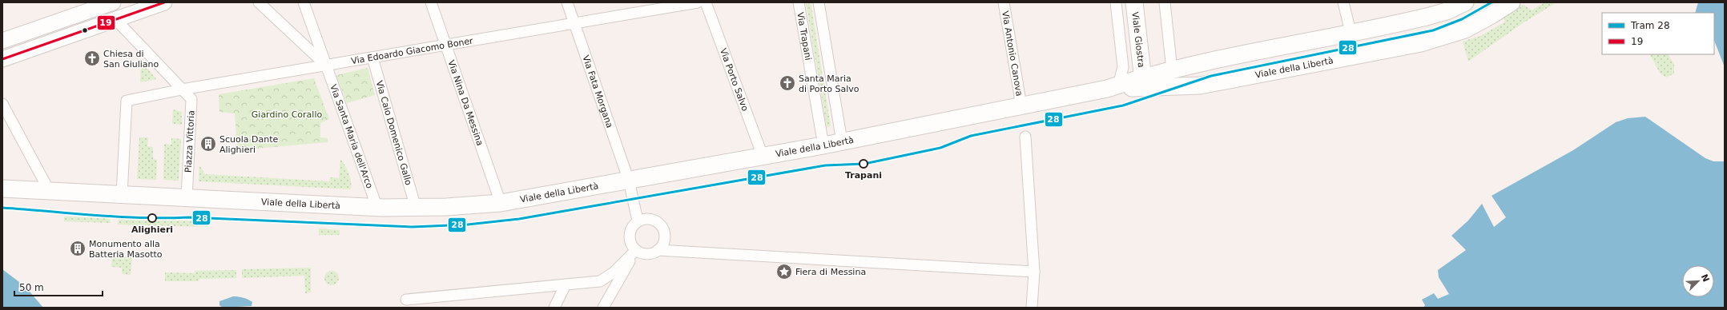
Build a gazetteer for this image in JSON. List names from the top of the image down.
{
  "streets": {
    "main road": ["Viale Giostra", "Viale della Libertà"],
    "street": [
      "Via Trapani",
      "Via Edoardo Giacomo Boner",
      "Via Antonio Canova",
      "Via Porto Salvo",
      "Via Fata Morgana",
      "Via Nina Da Messina",
      "Via Caio Domenico Gallo",
      "Via Santa Maria dell'Arco",
      "Piazza Vittoria"
    ]
  },
  "crossings": [
    ["Via Trapani", "Viale della Libertà"],
    ["Viale Giostra", "Viale della Libertà"],
    ["Via Edoardo Giacomo Boner", "Viale della Libertà"],
    ["Via Edoardo Giacomo Boner", "Via Fata Morgana"],
    ["Via Edoardo Giacomo Boner", "Via Nina Da Messina"],
    ["Via Edoardo Giacomo Boner", "Via Caio Domenico Gallo"],
    ["Via Edoardo Giacomo Boner", "Via Santa Maria dell'Arco"],
    ["Via Edoardo Giacomo Boner", "Piazza Vittoria"],
    ["Via Antonio Canova", "Viale della Libertà"],
    ["Viale della Libertà", "Via Porto Salvo"],
    ["Viale della Libertà", "Via Fata Morgana"],
    ["Viale della Libertà", "Via Nina Da Messina"],
    ["Viale della Libertà", "Via Caio Domenico Gallo"],
    ["Viale della Libertà", "Via Santa Maria dell'Arco"],
    ["Viale della Libertà", "Piazza Vittoria"]
  ],
  "parks": ["Giardino Corallo"],
  "places": {
    "church": ["Chiesa di San Giuliano", "Santa Maria di Porto Salvo"],
    "building": ["Scuola Dante Alighieri", "Monumento alla Batteria Masotto"],
    "other": ["Trapani", "Alighieri"],
    "place": ["Fiera di Messina"]
  },
  "lines": ["tram line 28", "transit line 19"],
  "legend": ["Tram 28", "19"],
  "scale_bar": "50 m",
  "north": "top right"
}
